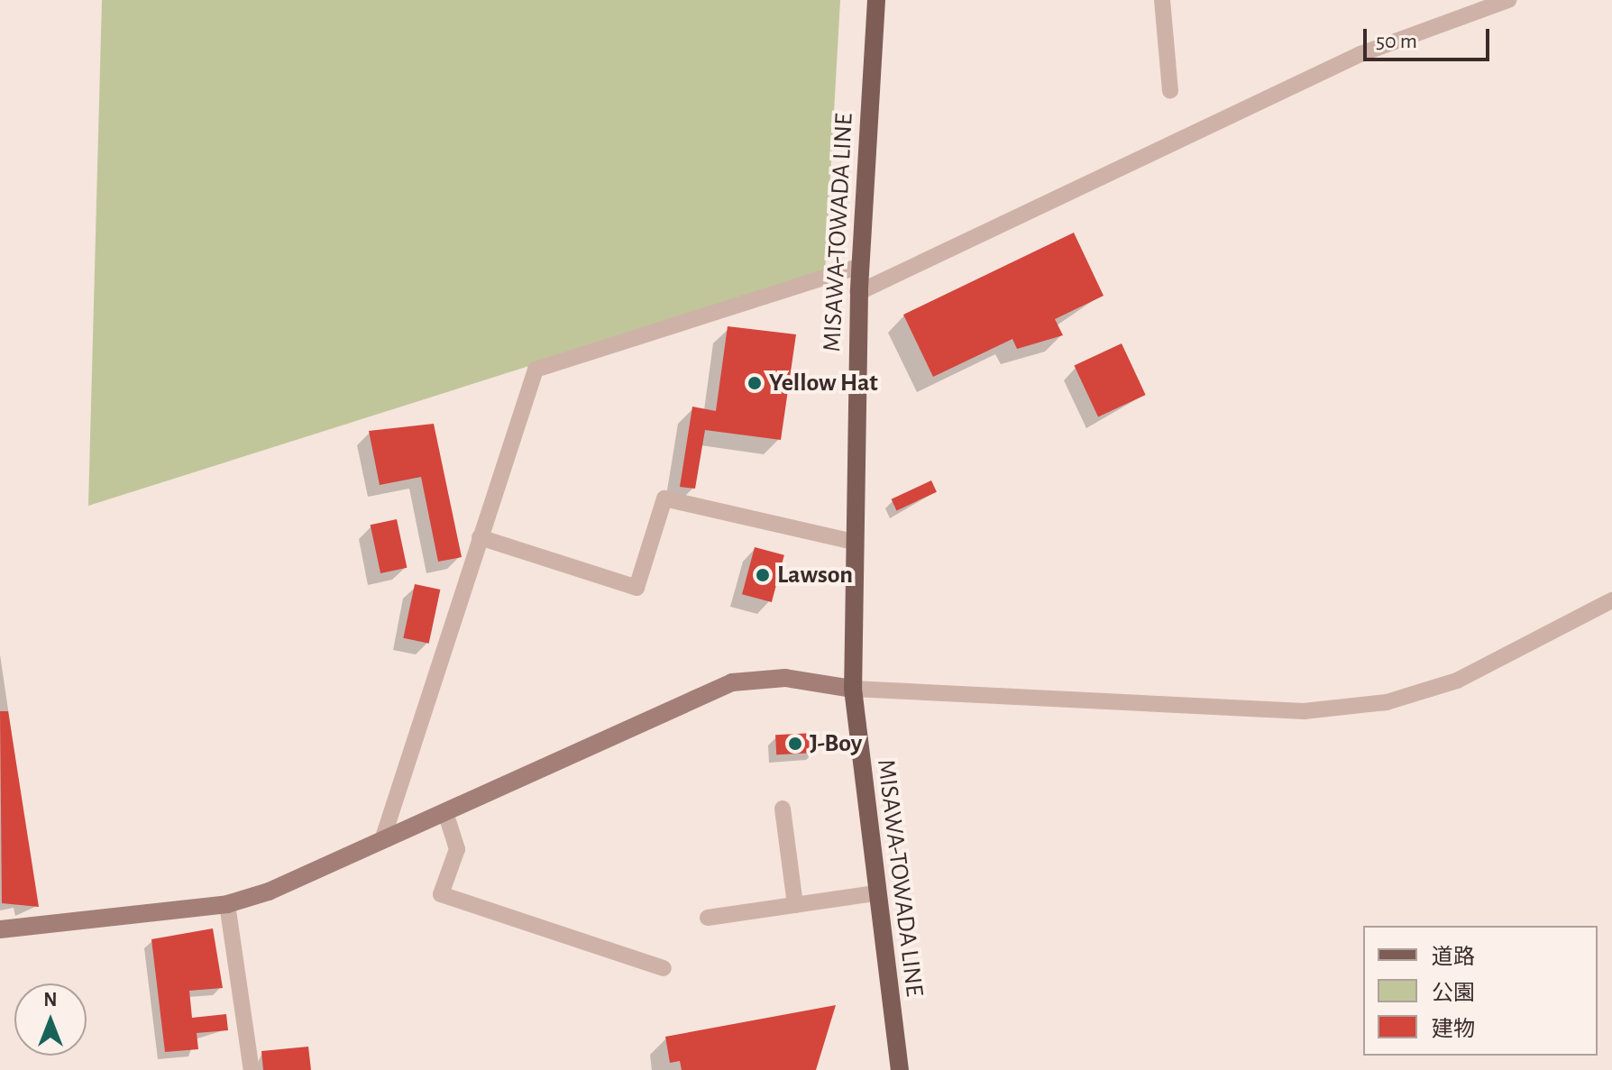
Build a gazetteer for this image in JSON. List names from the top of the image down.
{
  "streets": {
    "main road": ["MISAWA-TOWADA LINE"]
  },
  "places": ["Yellow Hat", "Lawson", "J-Boy"],
  "legend": ["道路", "公園", "建物"],
  "scale_bar": "50 m",
  "north": "top"
}
